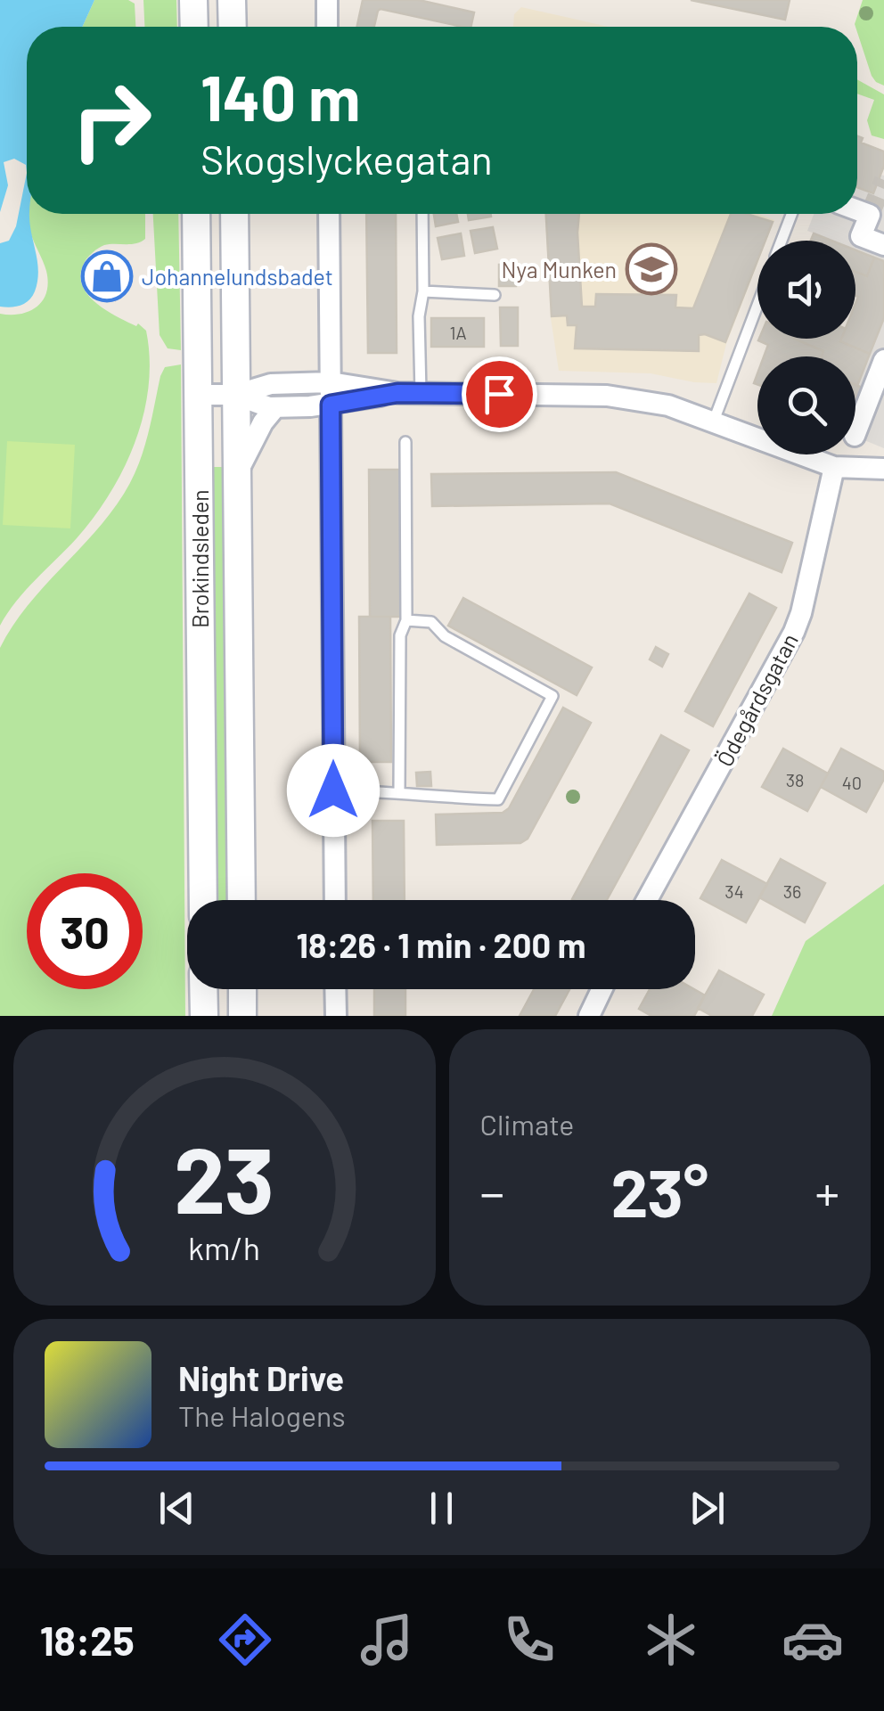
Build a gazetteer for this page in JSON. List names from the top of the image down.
{
  "streets": {
    "main road": ["Brokindsleden"],
    "street": ["Ödegårdsgatan"]
  },
  "places": {
    "school or university": ["Nya Munken"],
    "shop": ["Johannelundsbadet"]
  },
  "house_numbers": [
    "1A",
    "38",
    "40",
    "34",
    "36"
  ],
  "page": {
    "turn": ["140 m", "Skogslyckegatan"],
    "limit": "30",
    "trip": "18:26 · 1 min · 200 m",
    "tile": "Climate",
    "heat": ["−", "23°", "+"],
    "song": ["Night Drive", "The Halogens"],
    "tabs": "18:25",
    "gauge": ["23", "km/h"]
  }
}
